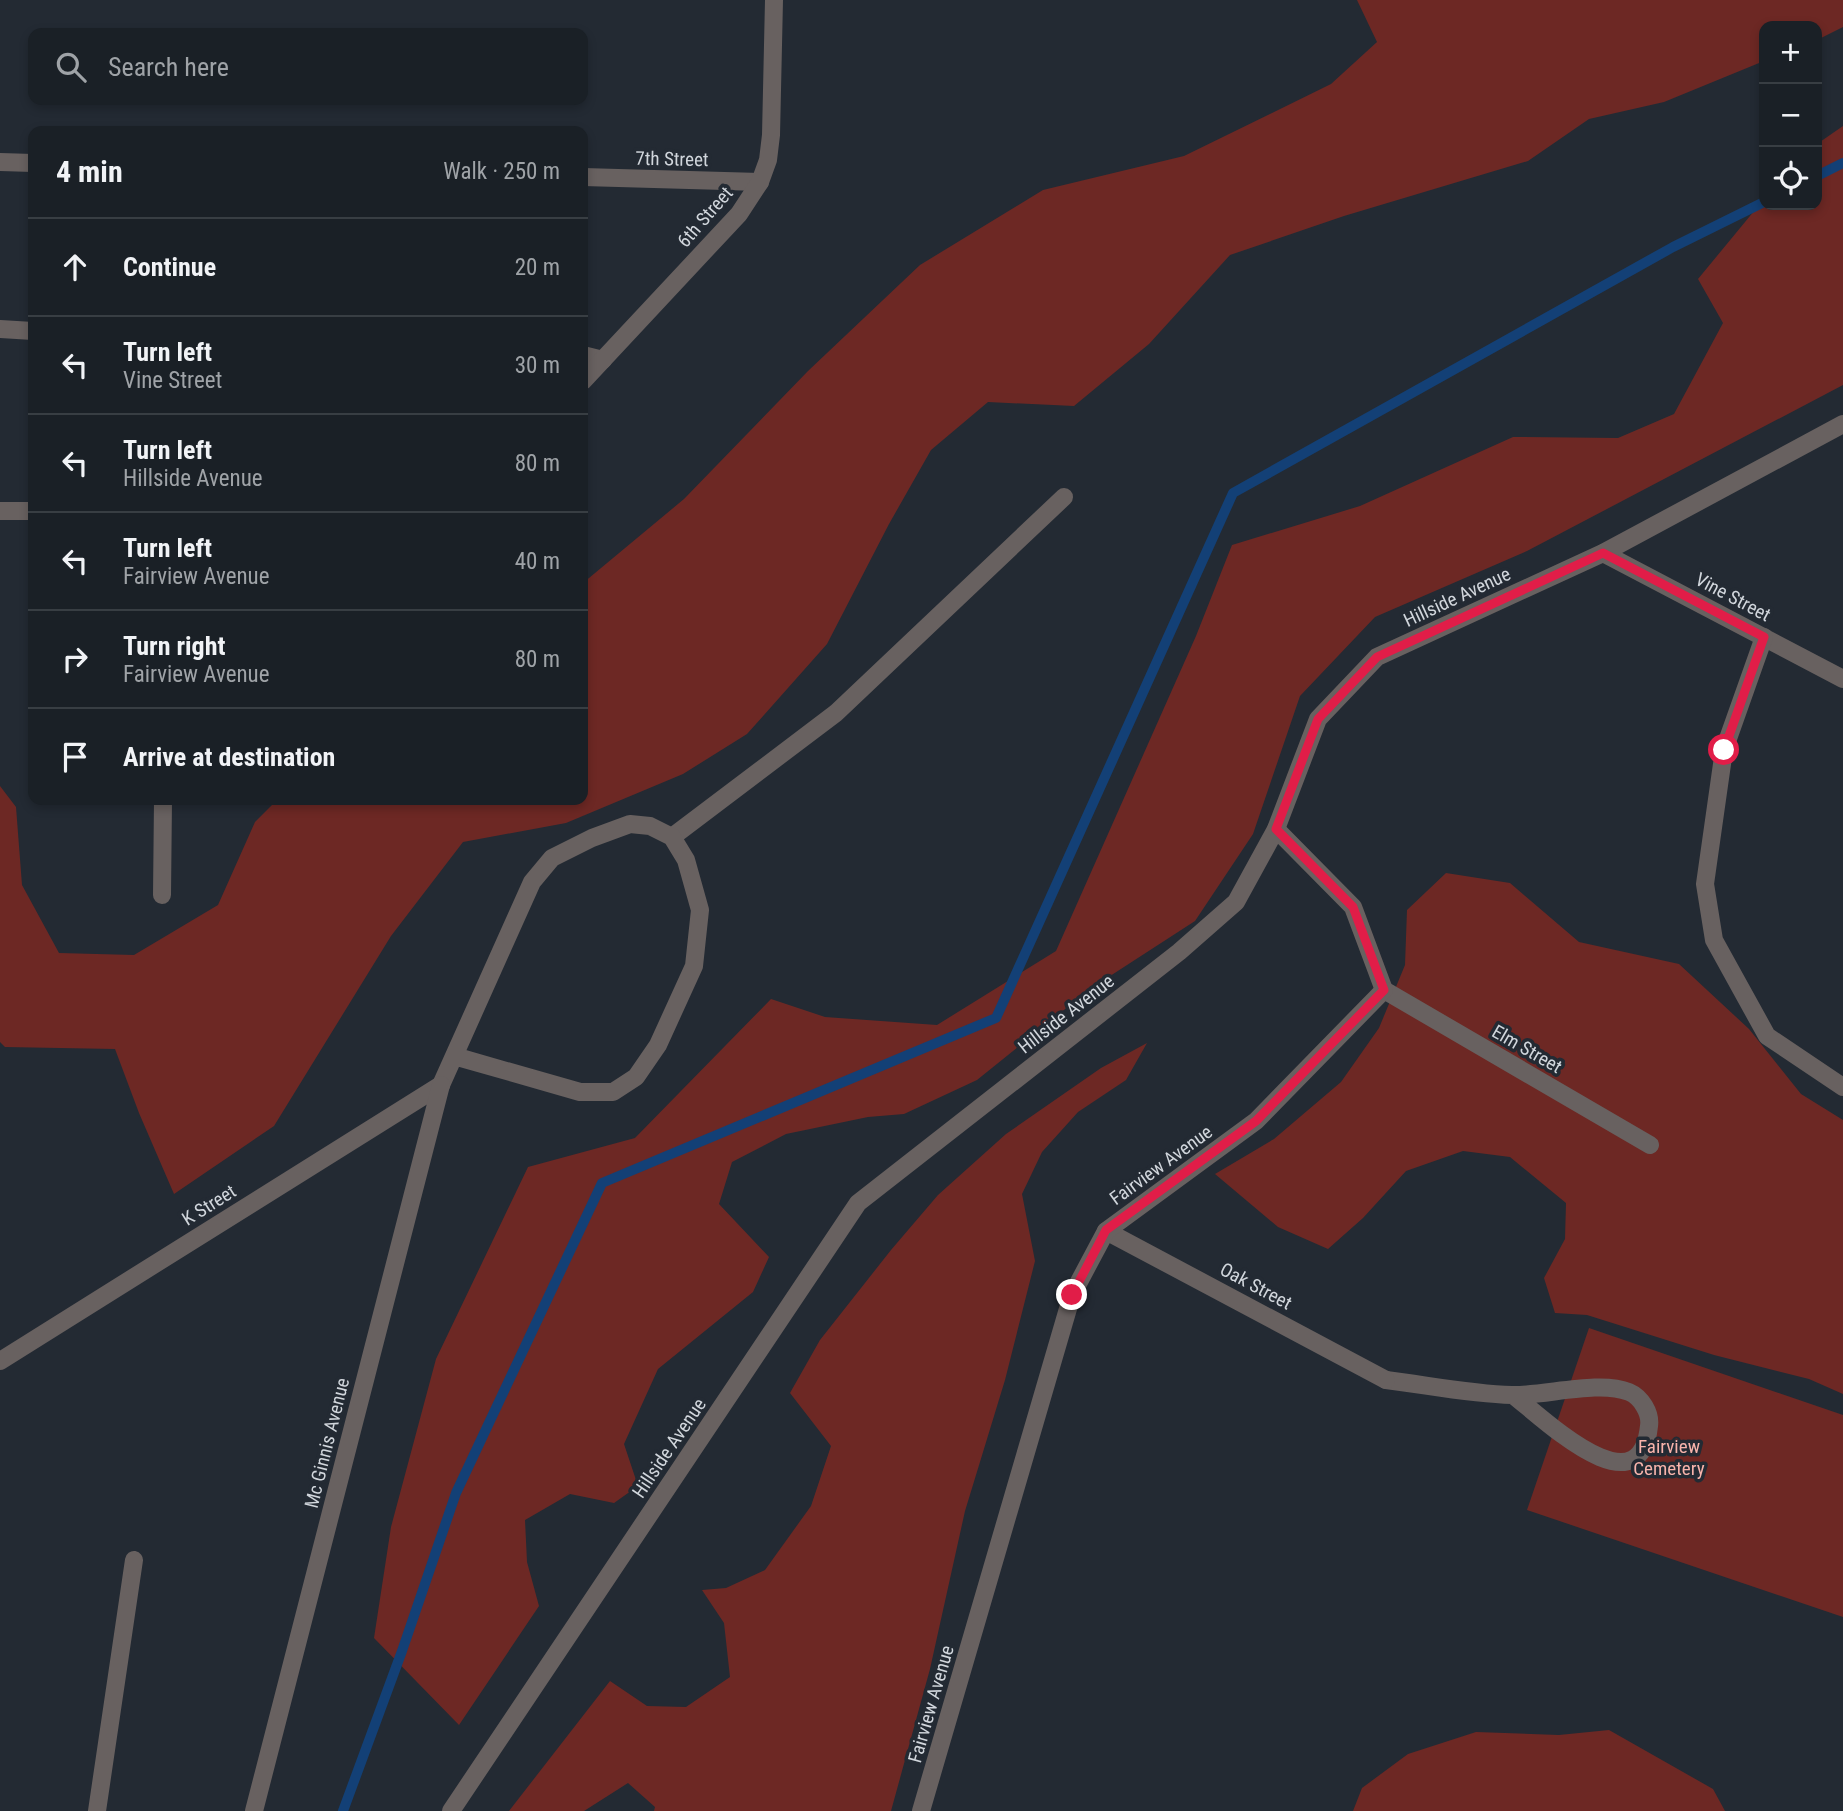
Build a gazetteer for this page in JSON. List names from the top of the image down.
{
  "streets": {
    "street": [
      "7th Street",
      "6th Street",
      "Hillside Avenue",
      "Vine Street",
      "Elm Street",
      "Fairview Avenue",
      "K Street",
      "Oak Street",
      "Mc Ginnis Avenue"
    ]
  },
  "crossings": [
    ["7th Street", "6th Street"],
    ["Hillside Avenue", "Vine Street"],
    ["Elm Street", "Fairview Avenue"],
    ["Fairview Avenue", "Oak Street"],
    ["K Street", "Mc Ginnis Avenue"]
  ],
  "parks": ["Fairview Cemetery"],
  "page": {
    "map_buttons": ["+", "−"],
    "search": "Search here",
    "heading": ["4 min", "Walk · 250 m"],
    "list": [
      ["Continue", "20 m"],
      ["Turn left", "Vine Street", "30 m"],
      ["Turn left", "Hillside Avenue", "80 m"],
      ["Turn left", "Fairview Avenue", "40 m"],
      ["Turn right", "Fairview Avenue", "80 m"],
      "Arrive at destination"
    ]
  }
}
